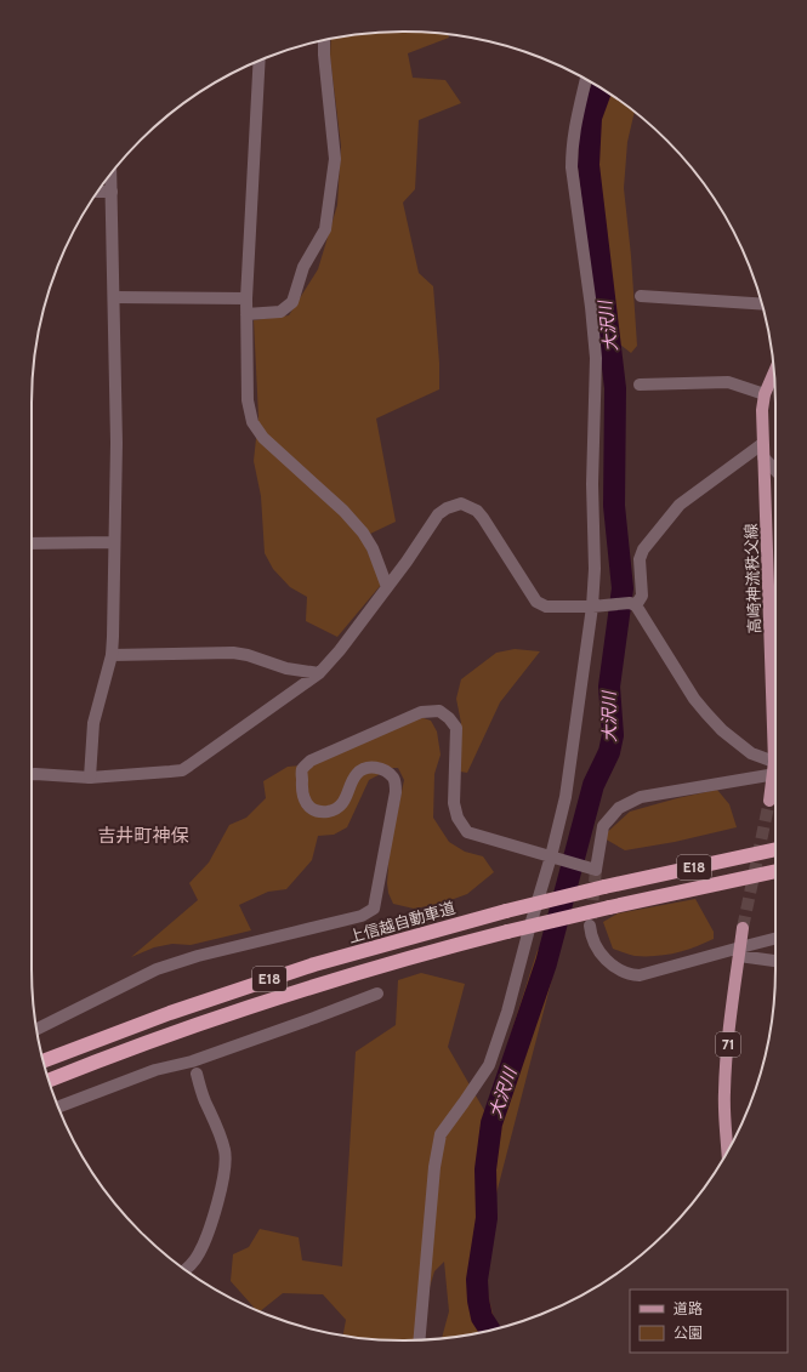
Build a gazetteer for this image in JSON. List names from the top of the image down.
{
  "streets": {
    "highway": ["E18", "上信越自動車道"],
    "main road": ["高崎神流秩父線", "71"]
  },
  "districts": ["吉井町神保"],
  "water": ["大沢川"],
  "legend": ["道路", "公園"]
}
